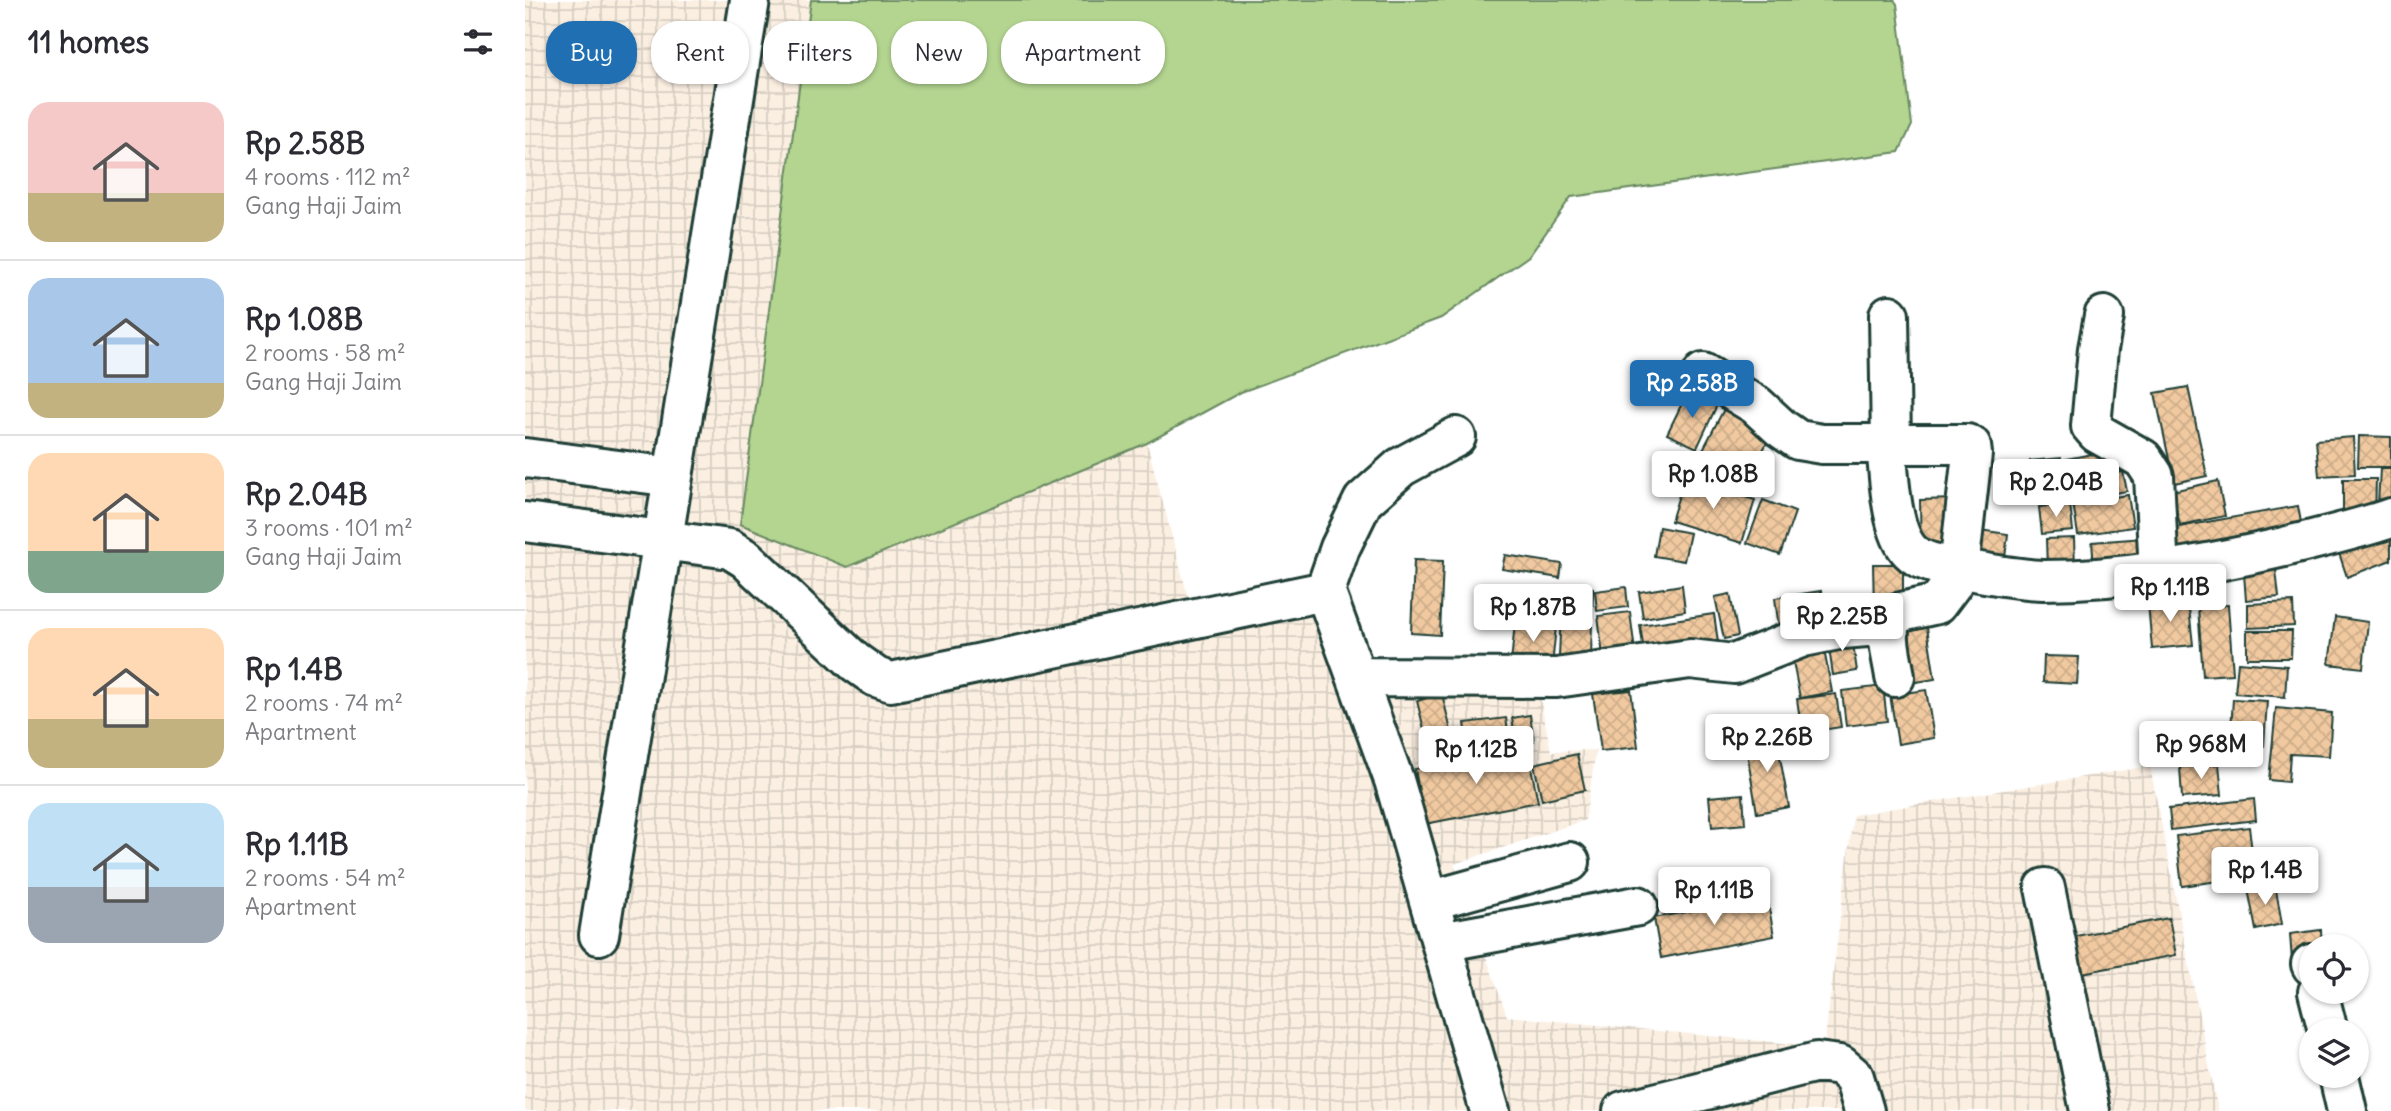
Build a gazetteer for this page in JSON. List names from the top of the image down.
{
  "page": {
    "heading": "11 homes",
    "chip": [
      "Buy",
      "Rent",
      "Filters",
      "New",
      "Apartment"
    ],
    "list": [
      {
        "name": "Rp 2.58B",
        "note": "4 rooms · 112 m² · Gang Haji Jaim"
      },
      {
        "name": "Rp 1.08B",
        "note": "2 rooms · 58 m² · Gang Haji Jaim"
      },
      {
        "name": "Rp 2.04B",
        "note": "3 rooms · 101 m² · Gang Haji Jaim"
      },
      {
        "name": "Rp 1.4B",
        "note": "2 rooms · 74 m² · Apartment"
      },
      {
        "name": "Rp 1.11B",
        "note": "2 rooms · 54 m² · Apartment"
      }
    ],
    "price": [
      "Rp 2.58B",
      "Rp 1.08B",
      "Rp 2.04B",
      "Rp 1.11B",
      "Rp 1.87B",
      "Rp 2.25B",
      "Rp 2.26B",
      "Rp 968M",
      "Rp 1.12B",
      "Rp 1.4B",
      "Rp 1.11B"
    ]
  }
}
